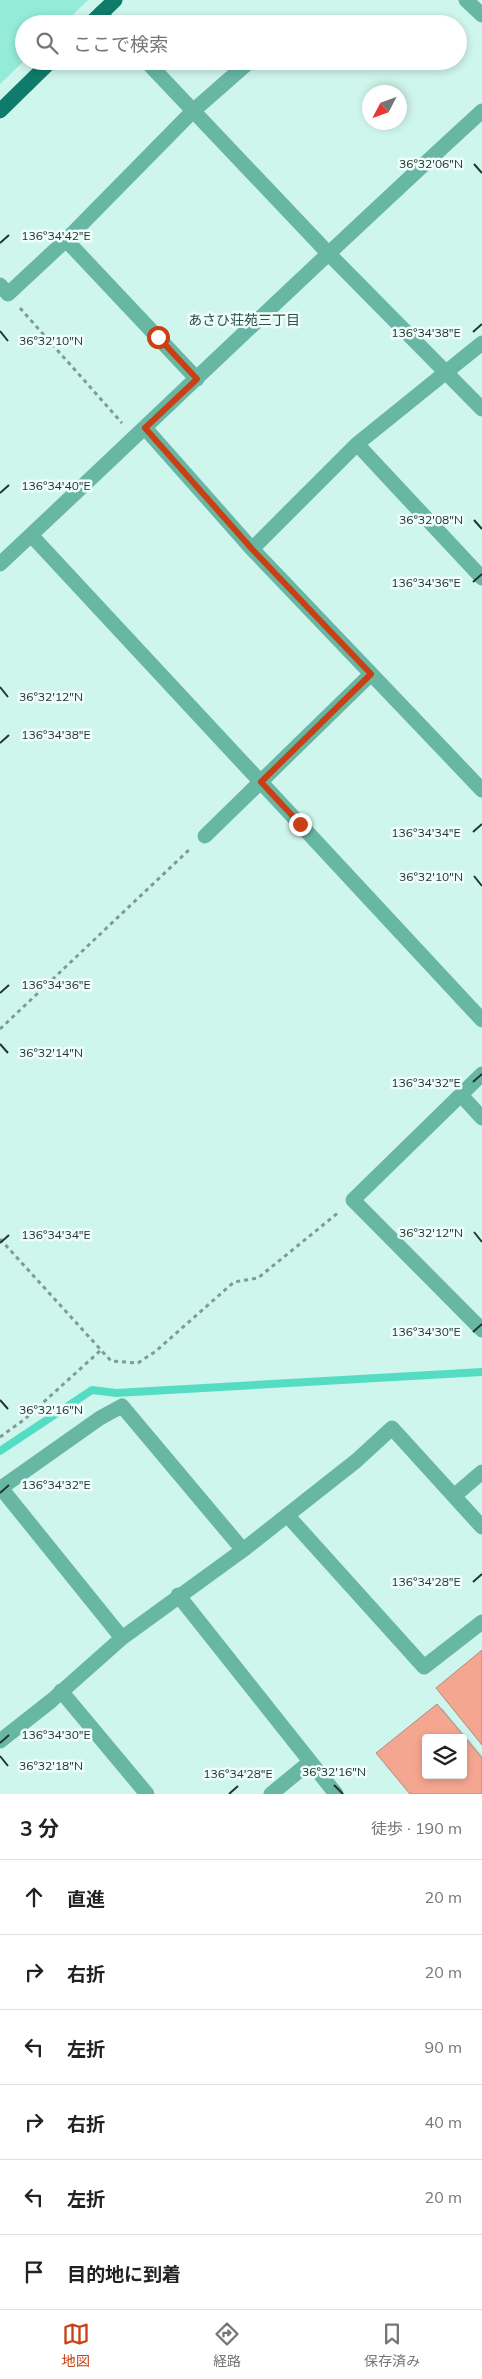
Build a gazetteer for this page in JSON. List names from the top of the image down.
{
  "districts": ["あさひ荘苑三丁目"],
  "north": "bottom left",
  "page": {
    "search": "ここで検索",
    "heading": ["3 分", "徒歩 · 190 m"],
    "list": [
      ["直進", "20 m"],
      ["右折", "20 m"],
      ["左折", "90 m"],
      ["右折", "40 m"],
      ["左折", "20 m"],
      "目的地に到着"
    ],
    "nav": ["地図", "経路", "保存済み"]
  },
  "coordinates": [
    "36°32'06\"N",
    "136°34'42\"E",
    "136°34'38\"E",
    "36°32'10\"N",
    "136°34'40\"E",
    "36°32'08\"N",
    "136°34'36\"E",
    "36°32'12\"N",
    "136°34'34\"E",
    "36°32'14\"N",
    "136°34'32\"E",
    "136°34'30\"E",
    "36°32'16\"N",
    "136°34'28\"E",
    "36°32'18\"N"
  ]
}
